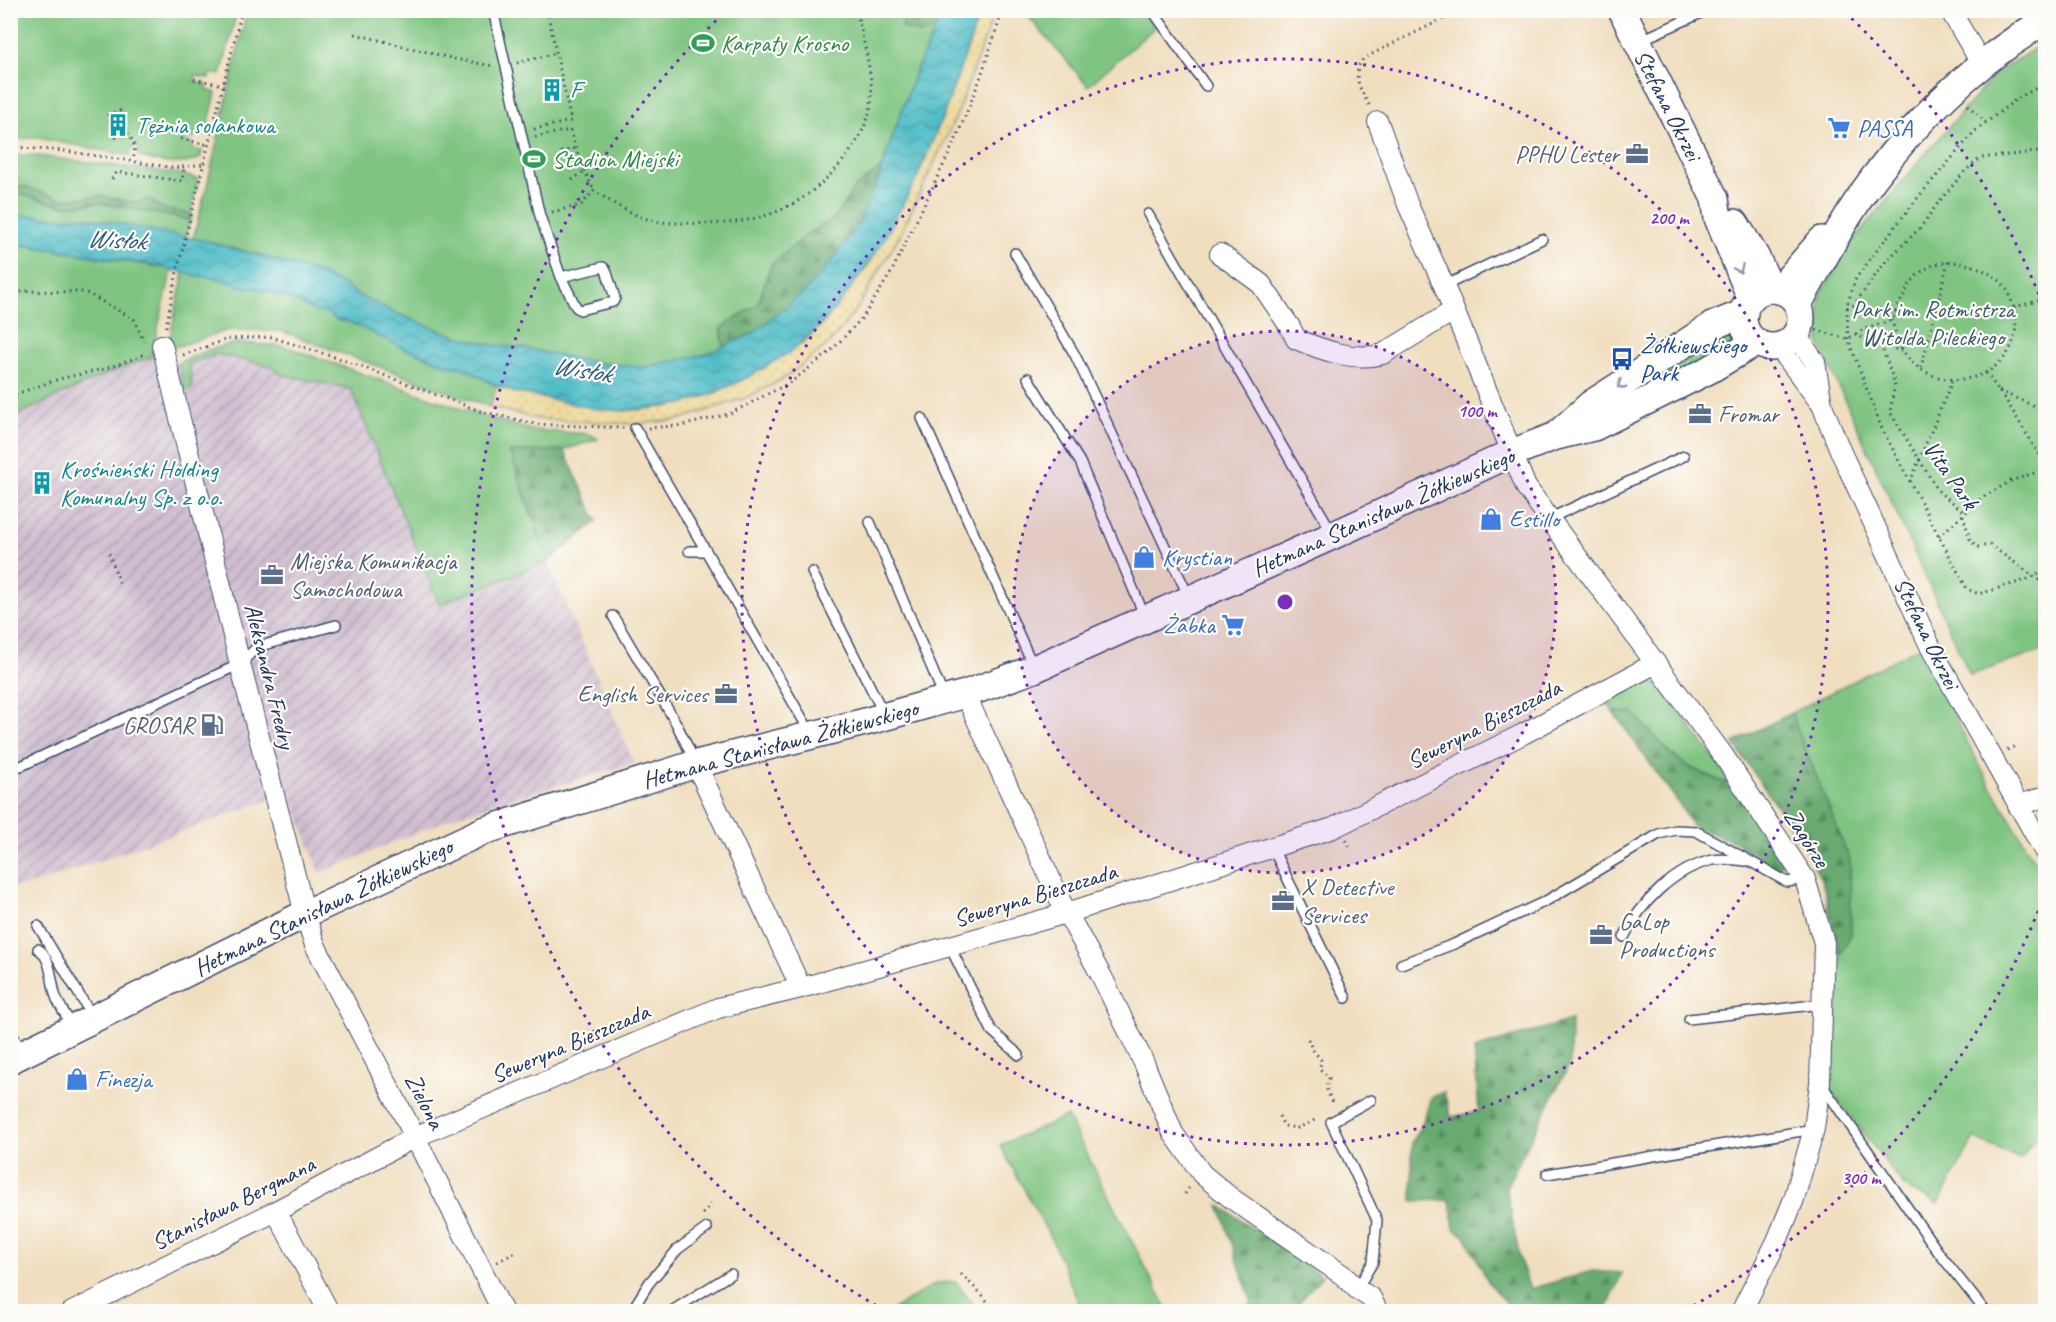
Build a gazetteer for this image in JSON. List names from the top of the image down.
{
  "streets": {
    "street": [
      "Stefana Okrzei",
      "Hetmana Stanisława Żółkiewskiego",
      "Aleksandra Fredry",
      "Seweryna Bieszczada",
      "Zagórze",
      "Zielona",
      "Stanisława Bergmana"
    ],
    "path": ["Vita Park"]
  },
  "crossings": [
    ["Stefana Okrzei", "Hetmana Stanisława Żółkiewskiego"],
    ["Hetmana Stanisława Żółkiewskiego", "Aleksandra Fredry"],
    ["Hetmana Stanisława Żółkiewskiego", "Zagórze"],
    ["Hetmana Stanisława Żółkiewskiego", "Zielona"],
    ["Aleksandra Fredry", "Zielona"],
    ["Seweryna Bieszczada", "Zagórze"],
    ["Seweryna Bieszczada", "Zielona"],
    ["Seweryna Bieszczada", "Stanisława Bergmana"],
    ["Zielona", "Stanisława Bergmana"]
  ],
  "water": ["Wisłok"],
  "parks": ["Park im. Rotmistrza Witolda Pileckiego"],
  "places": {
    "sports": ["Karpaty Krosno", "Stadion Miejski"],
    "building": ["F", "Tężnia solankowa", "Krośnieński Holding Komunalny Sp. z o.o."],
    "supermarket": ["PASSA", "Żabka"],
    "office": [
      "PPHU Lester",
      "Fromar",
      "Miejska Komunikacja Samochodowa",
      "English Services",
      "X Detective Services",
      "GaLop Productions"
    ],
    "bus stop": ["Żółkiewskiego Park"],
    "shop": ["Estillo", "Krystian", "Finezja"],
    "fuel station": ["GROSAR"]
  },
  "rings": ["200 m", "100 m", "300 m"]
}
